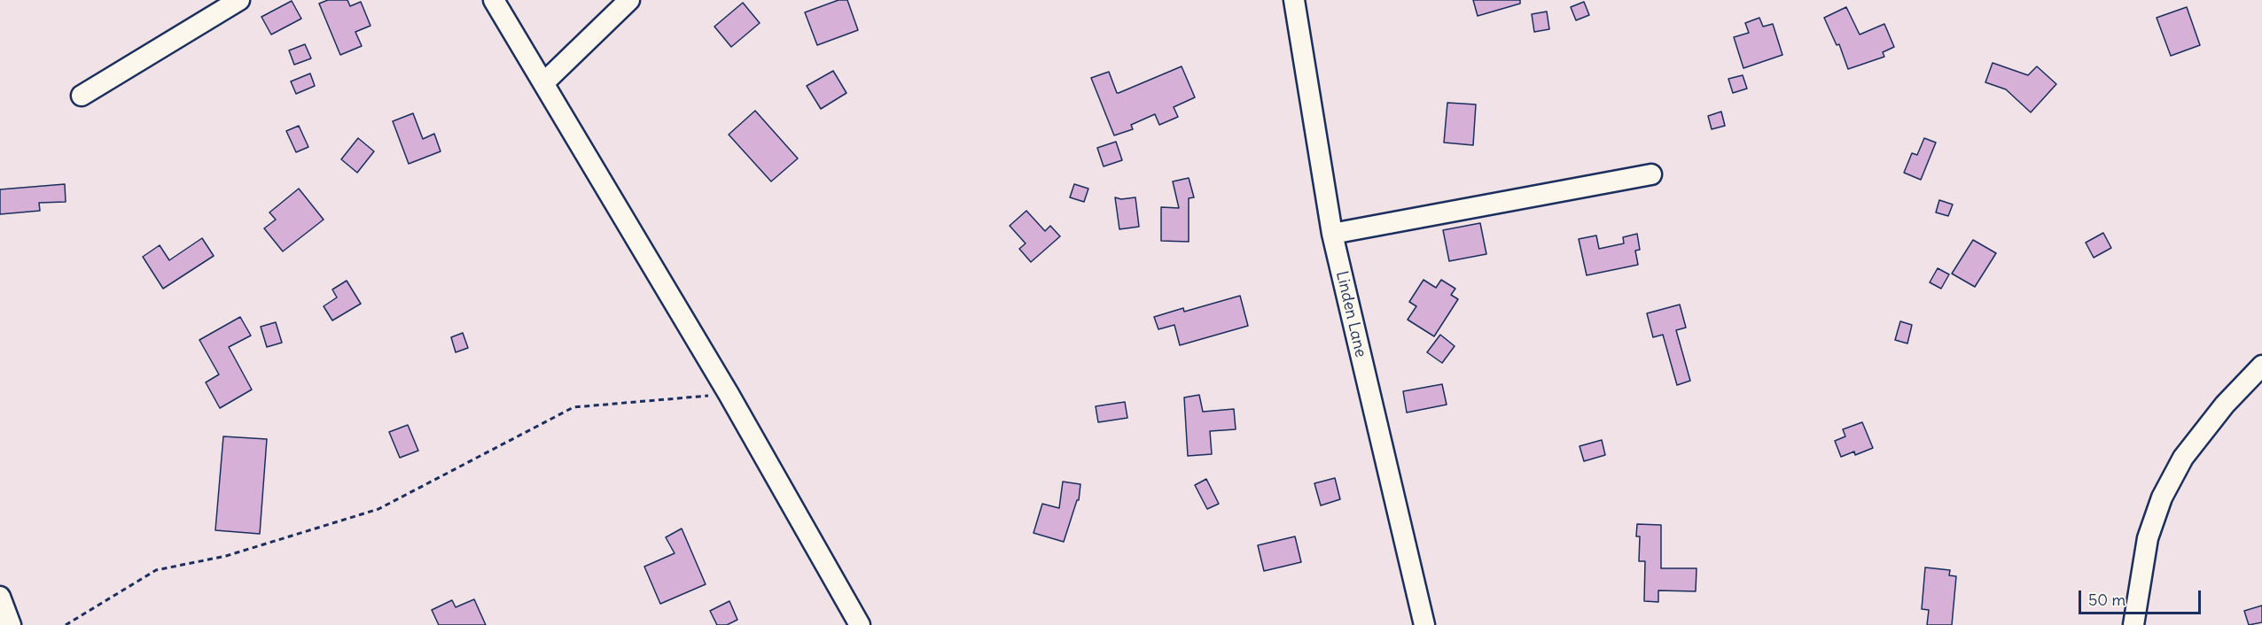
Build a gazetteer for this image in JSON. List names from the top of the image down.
{
  "streets": {
    "street": ["Linden Lane"]
  },
  "scale_bar": "50 m"
}
